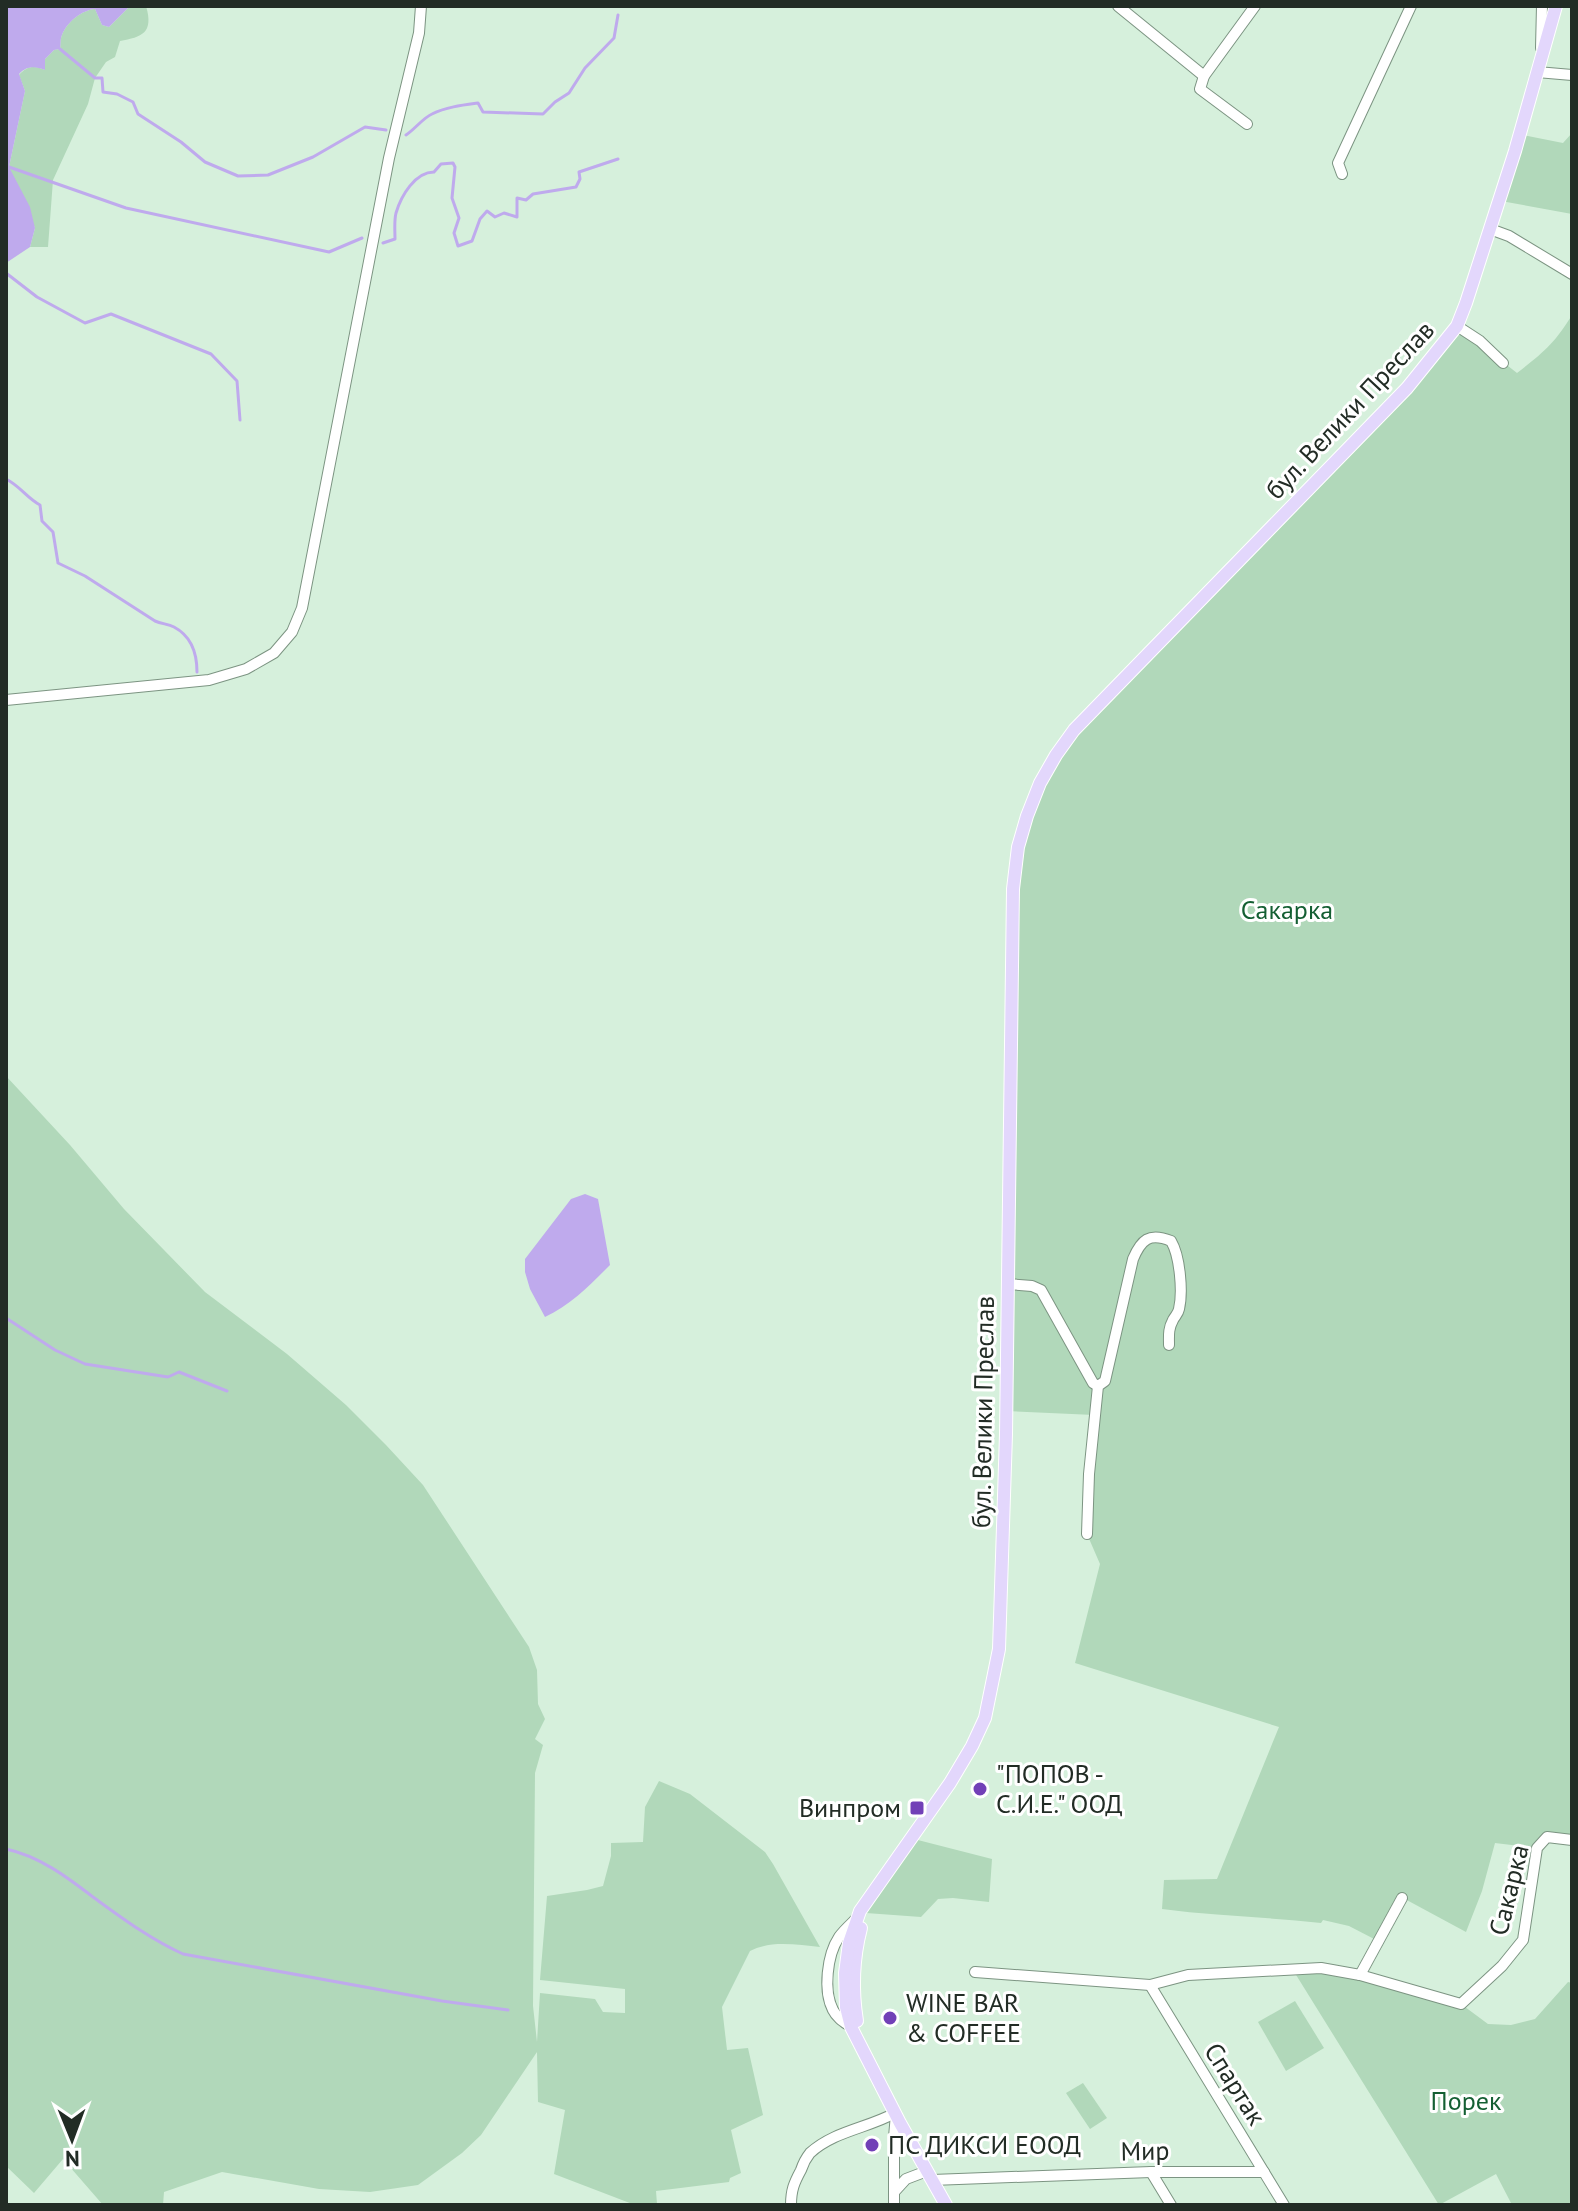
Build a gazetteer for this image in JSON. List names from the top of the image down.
{
  "streets": {
    "main road": ["бул. Велики Преслав"],
    "street": ["Сакарка", "Спартак", "Мир"]
  },
  "crossings": [
    ["бул. Велики Преслав", "Мир"],
    ["Спартак", "Мир"]
  ],
  "parks": ["Сакарка", "Порек"],
  "places": {
    "other": ["\"ПОПОВ - С.И.Е.\" ООД", "WINE BAR & COFFEE", "ПС ДИКСИ ЕООД"],
    "transit": ["Винпром"]
  },
  "north": "bottom"
}
